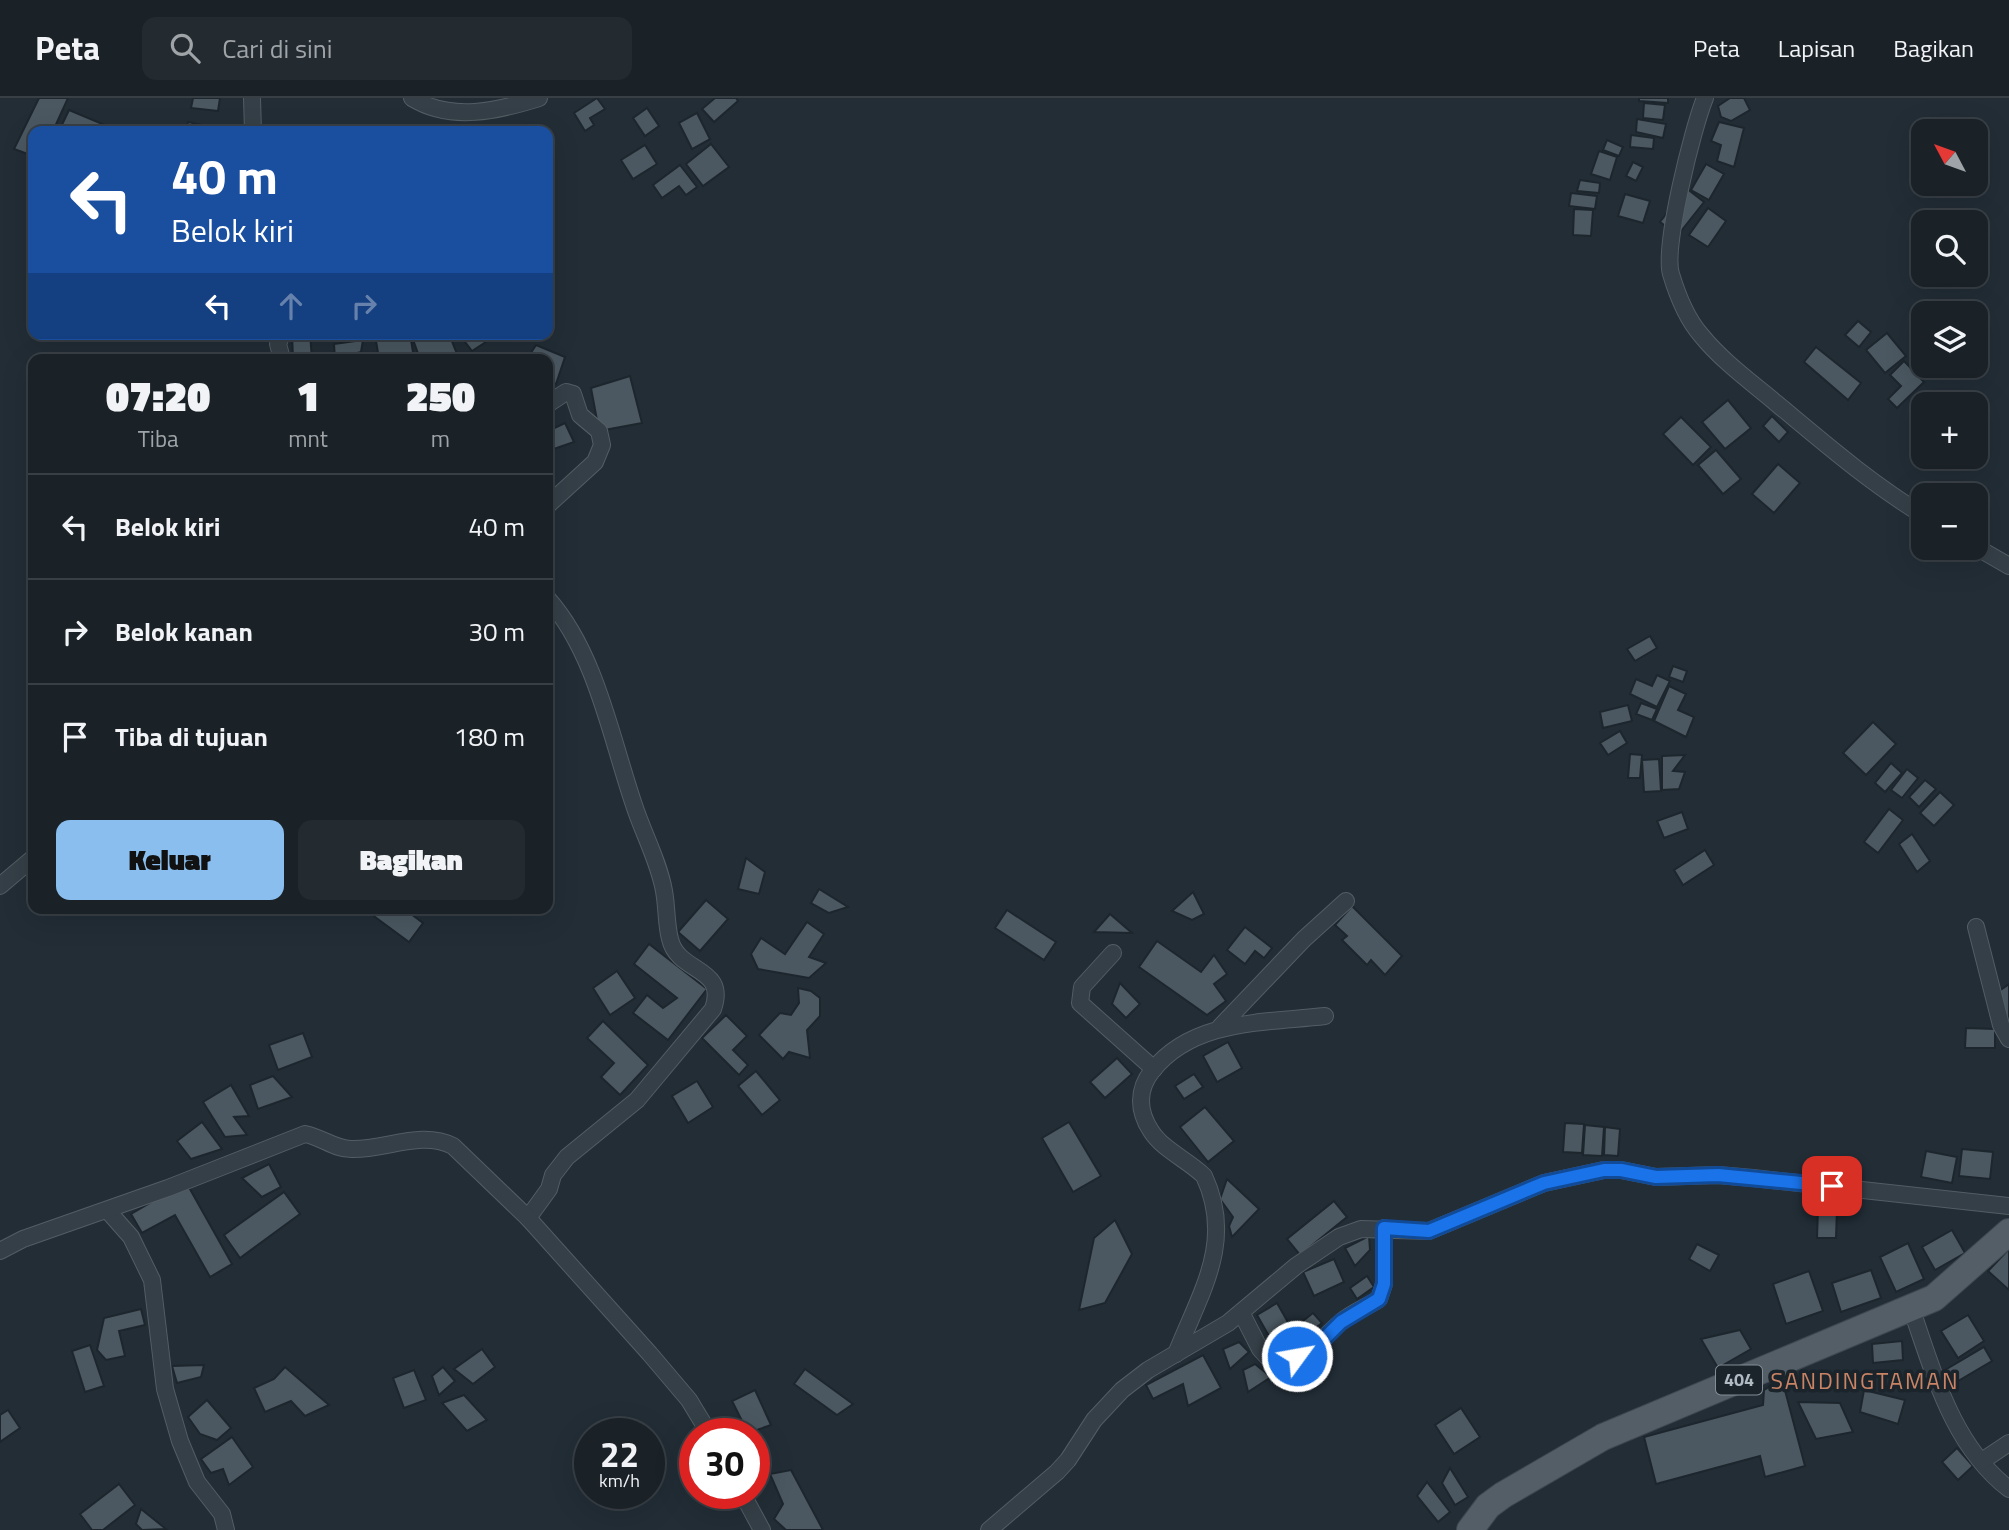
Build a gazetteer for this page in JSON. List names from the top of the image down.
{
  "streets": {
    "main road": ["404"]
  },
  "districts": ["SANDINGTAMAN"],
  "north": "top left",
  "page": {
    "header": "Peta",
    "search": "Cari di sini",
    "nav": ["Peta", "Lapisan", "Bagikan"],
    "map_buttons": ["+", "−"],
    "turn": ["40 m", "Belok kiri"],
    "eta": [
      "07:20",
      "Tiba",
      "1",
      "mnt",
      "250",
      "m"
    ],
    "list": [
      {
        "name": "Belok kiri",
        "value": "40 m"
      },
      {
        "name": "Belok kanan",
        "value": "30 m"
      },
      {
        "name": "Tiba di tujuan",
        "value": "180 m"
      }
    ],
    "buttons": ["Keluar", "Bagikan"],
    "speed": "22 km/h",
    "limit": "30"
  }
}
